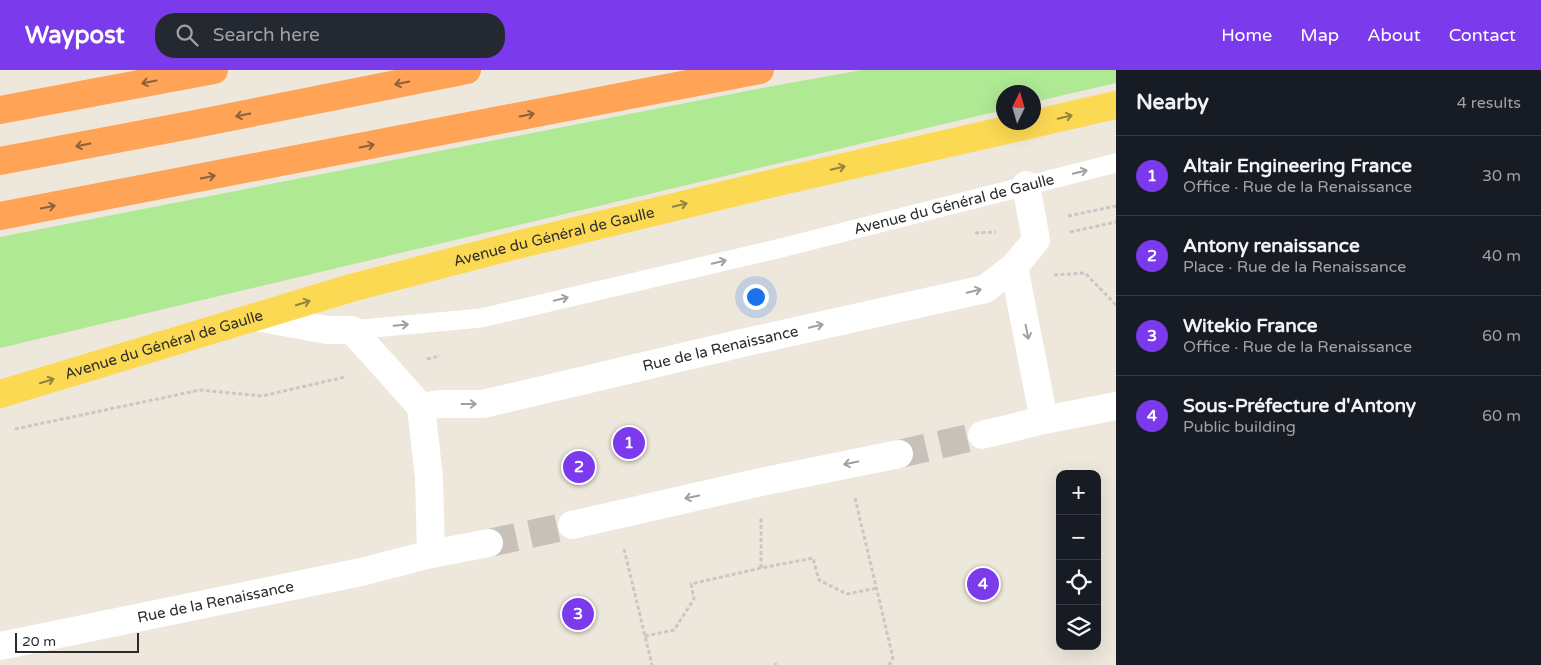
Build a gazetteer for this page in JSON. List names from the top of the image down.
{
  "streets": {
    "main road": ["Avenue du Général de Gaulle"],
    "street": ["Rue de la Renaissance"]
  },
  "one_way": ["Avenue du Général de Gaulle"],
  "scale_bar": "20 m",
  "north": "top",
  "page": {
    "header": "Waypost",
    "search": "Search here",
    "nav": [
      "Home",
      "Map",
      "About",
      "Contact"
    ],
    "heading": ["Nearby", "4 results"],
    "list": [
      {
        "mark": "1",
        "name": "Altair Engineering France",
        "note": "Office · Rue de la Renaissance",
        "value": "30 m"
      },
      {
        "mark": "2",
        "name": "Antony renaissance",
        "note": "Place · Rue de la Renaissance",
        "value": "40 m"
      },
      {
        "mark": "3",
        "name": "Witekio France",
        "note": "Office · Rue de la Renaissance",
        "value": "60 m"
      },
      {
        "mark": "4",
        "name": "Sous-Préfecture d'Antony",
        "note": "Public building",
        "value": "60 m"
      }
    ],
    "pins": [
      "1",
      "2",
      "4",
      "3"
    ],
    "map_buttons": ["+", "−"],
    "scale": "20 m"
  }
}
